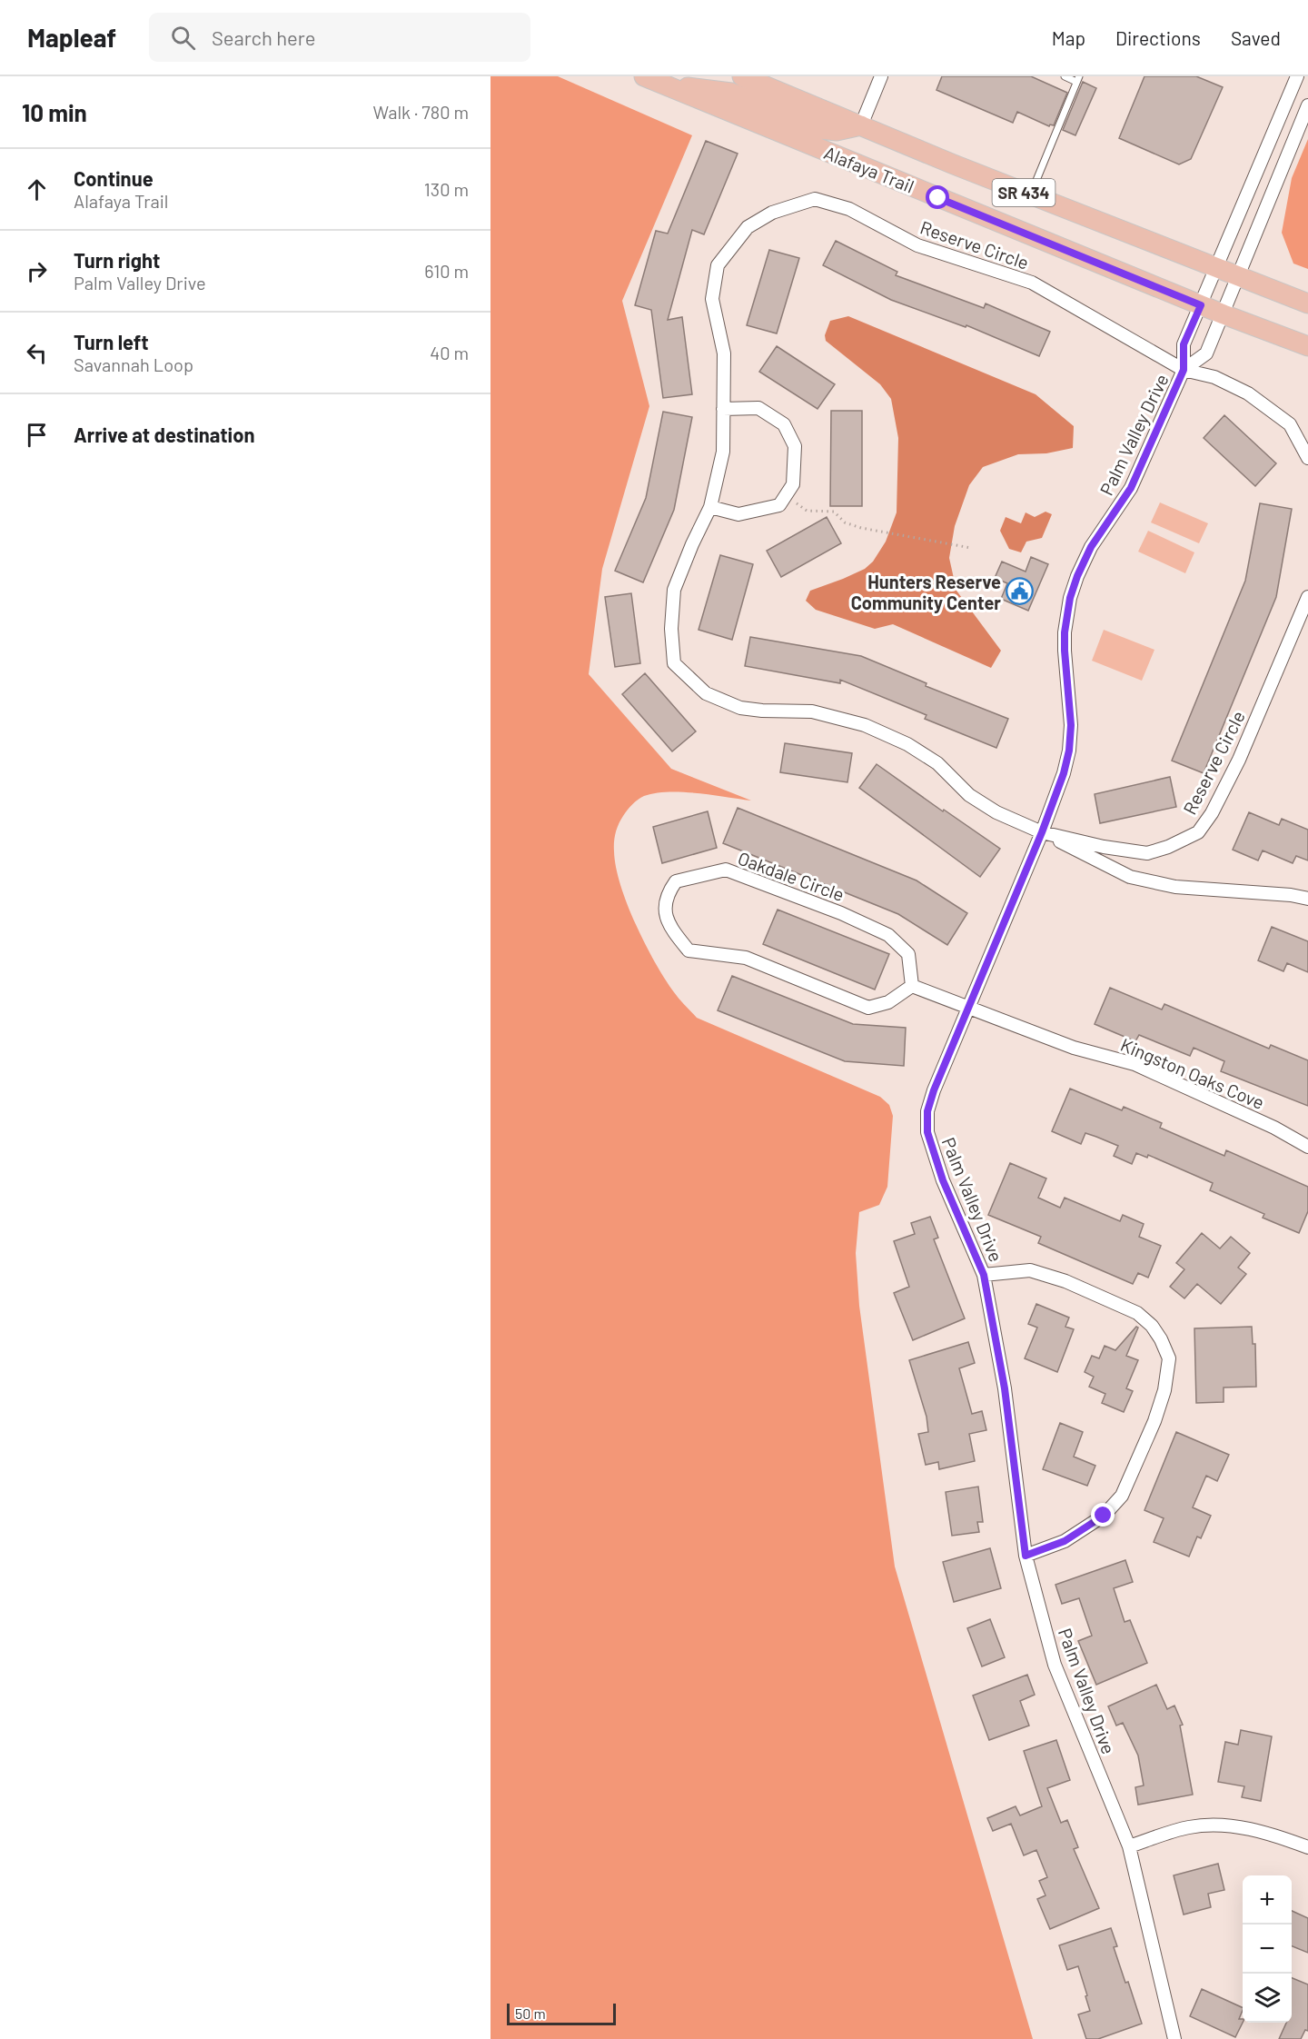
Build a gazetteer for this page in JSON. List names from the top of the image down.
{
  "streets": {
    "main road": ["Alafaya Trail", "SR 434"],
    "street": [
      "Reserve Circle",
      "Palm Valley Drive",
      "Oakdale Circle",
      "Kingston Oaks Cove"
    ]
  },
  "crossings": [
    ["Alafaya Trail", "Palm Valley Drive"],
    ["Reserve Circle", "Palm Valley Drive"],
    ["Palm Valley Drive", "Kingston Oaks Cove"]
  ],
  "places": {
    "public building": ["Hunters Reserve Community Center"]
  },
  "scale_bar": "50 m",
  "page": {
    "header": "Mapleaf",
    "search": "Search here",
    "nav": ["Map", "Directions", "Saved"],
    "heading": ["10 min", "Walk · 780 m"],
    "list": [
      ["Continue", "Alafaya Trail", "130 m"],
      ["Turn right", "Palm Valley Drive", "610 m"],
      ["Turn left", "Savannah Loop", "40 m"],
      "Arrive at destination"
    ],
    "map_buttons": ["+", "−"],
    "scale": "50 m"
  }
}
